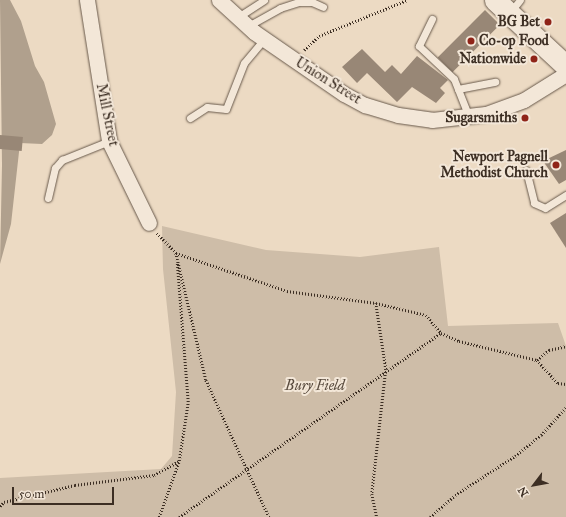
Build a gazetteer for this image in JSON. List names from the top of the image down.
{
  "streets": {
    "street": ["Union Street", "Mill Street"]
  },
  "parks": ["Bury Field"],
  "places": [
    "BG Bet",
    "Co-op Food",
    "Nationwide",
    "Sugarsmiths",
    "Newport Pagnell Methodist Church"
  ],
  "scale_bar": "50 m",
  "north": "bottom left"
}
